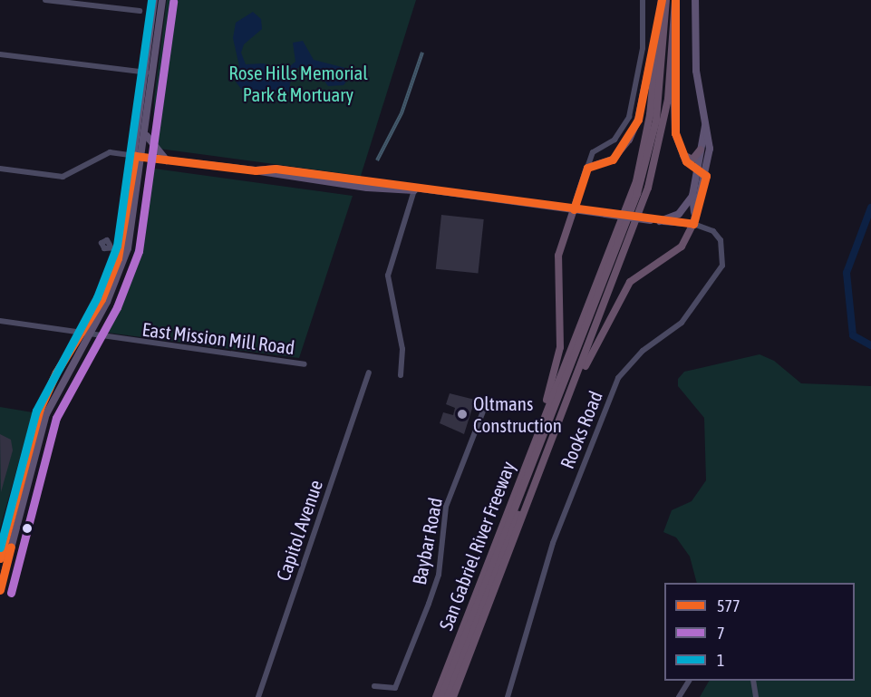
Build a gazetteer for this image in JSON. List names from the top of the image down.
{
  "streets": {
    "highway": ["San Gabriel River Freeway"],
    "street": [
      "East Mission Mill Road",
      "Rooks Road",
      "Capitol Avenue",
      "Baybar Road"
    ]
  },
  "parks": ["Rose Hills Memorial Park & Mortuary"],
  "places": ["Oltmans Construction"],
  "lines": ["transit line 577", "transit line 1", "transit line 7"],
  "legend": ["577", "7", "1"]
}
